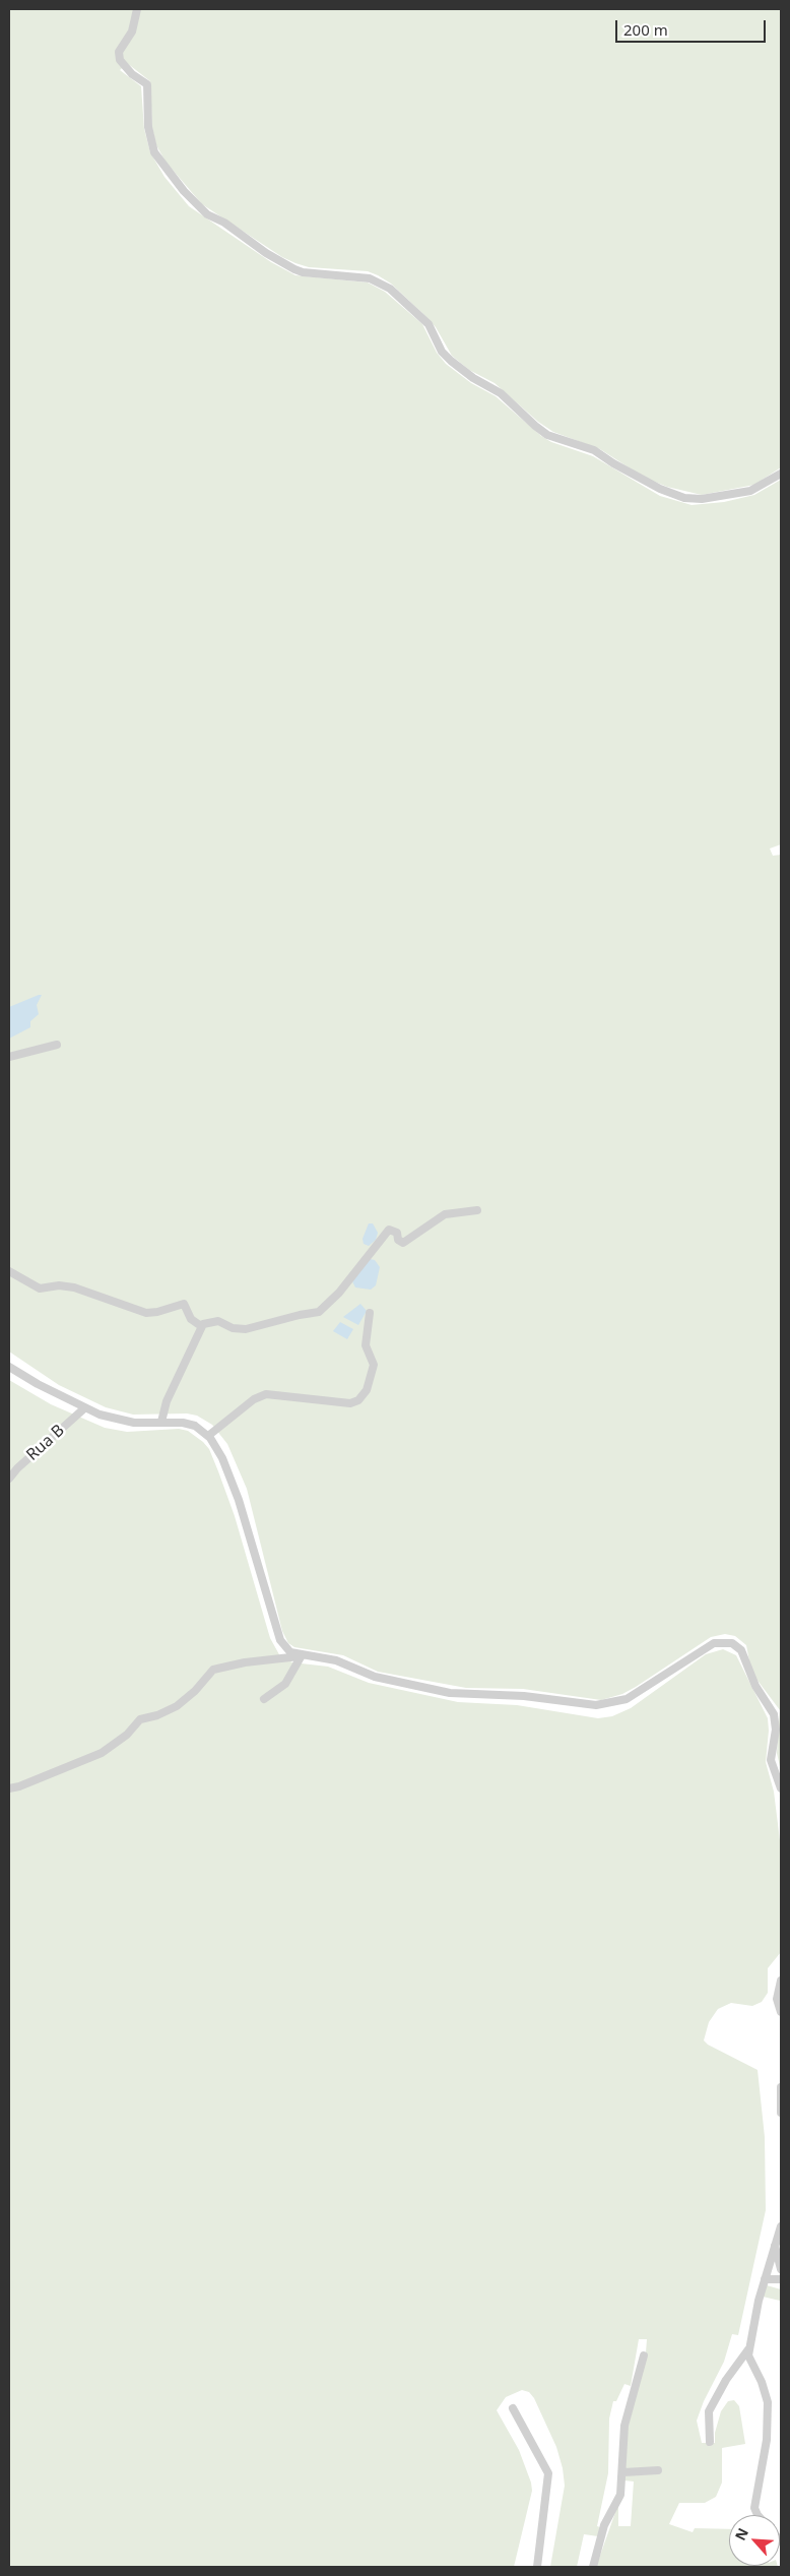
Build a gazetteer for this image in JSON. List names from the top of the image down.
{
  "streets": {
    "street": ["Rua B"]
  },
  "scale_bar": "200 m",
  "north": "top left"
}
